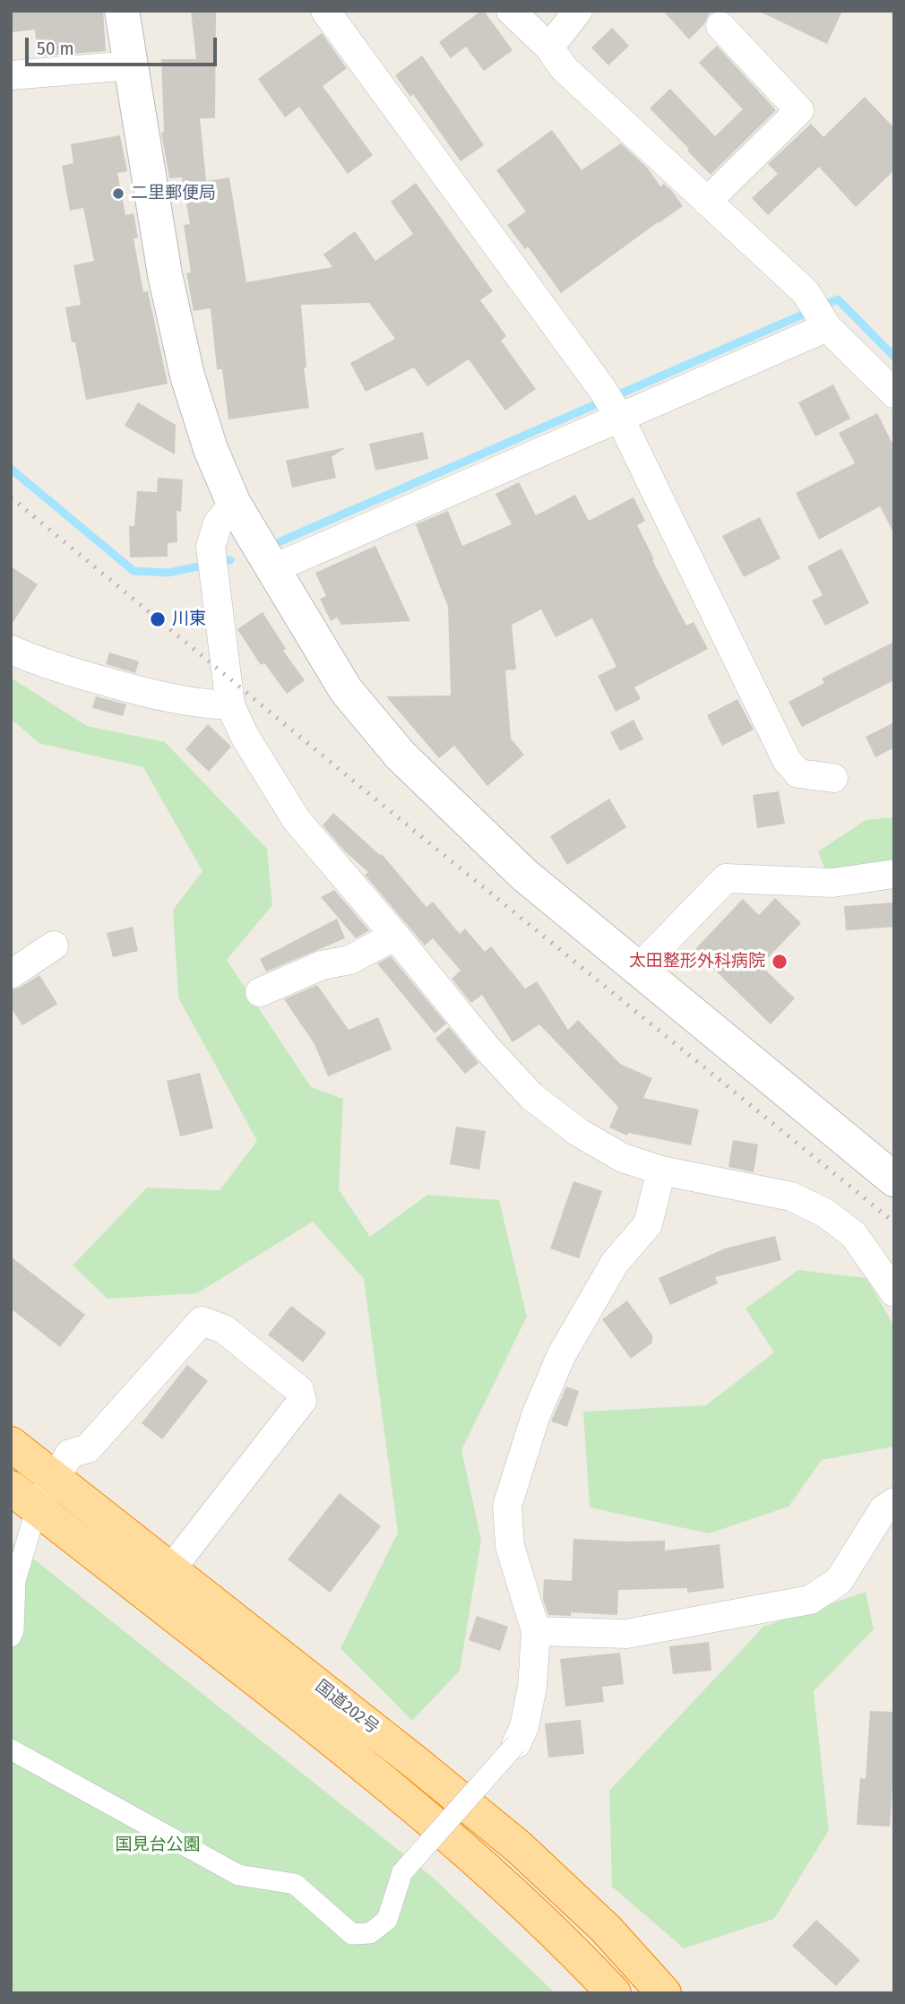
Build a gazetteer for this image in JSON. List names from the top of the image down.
{
  "streets": {
    "highway": ["国道202号"]
  },
  "parks": ["国見台公園"],
  "places": ["二里郵便局", "川東", "太田整形外科病院"],
  "scale_bar": "50 m"
}
